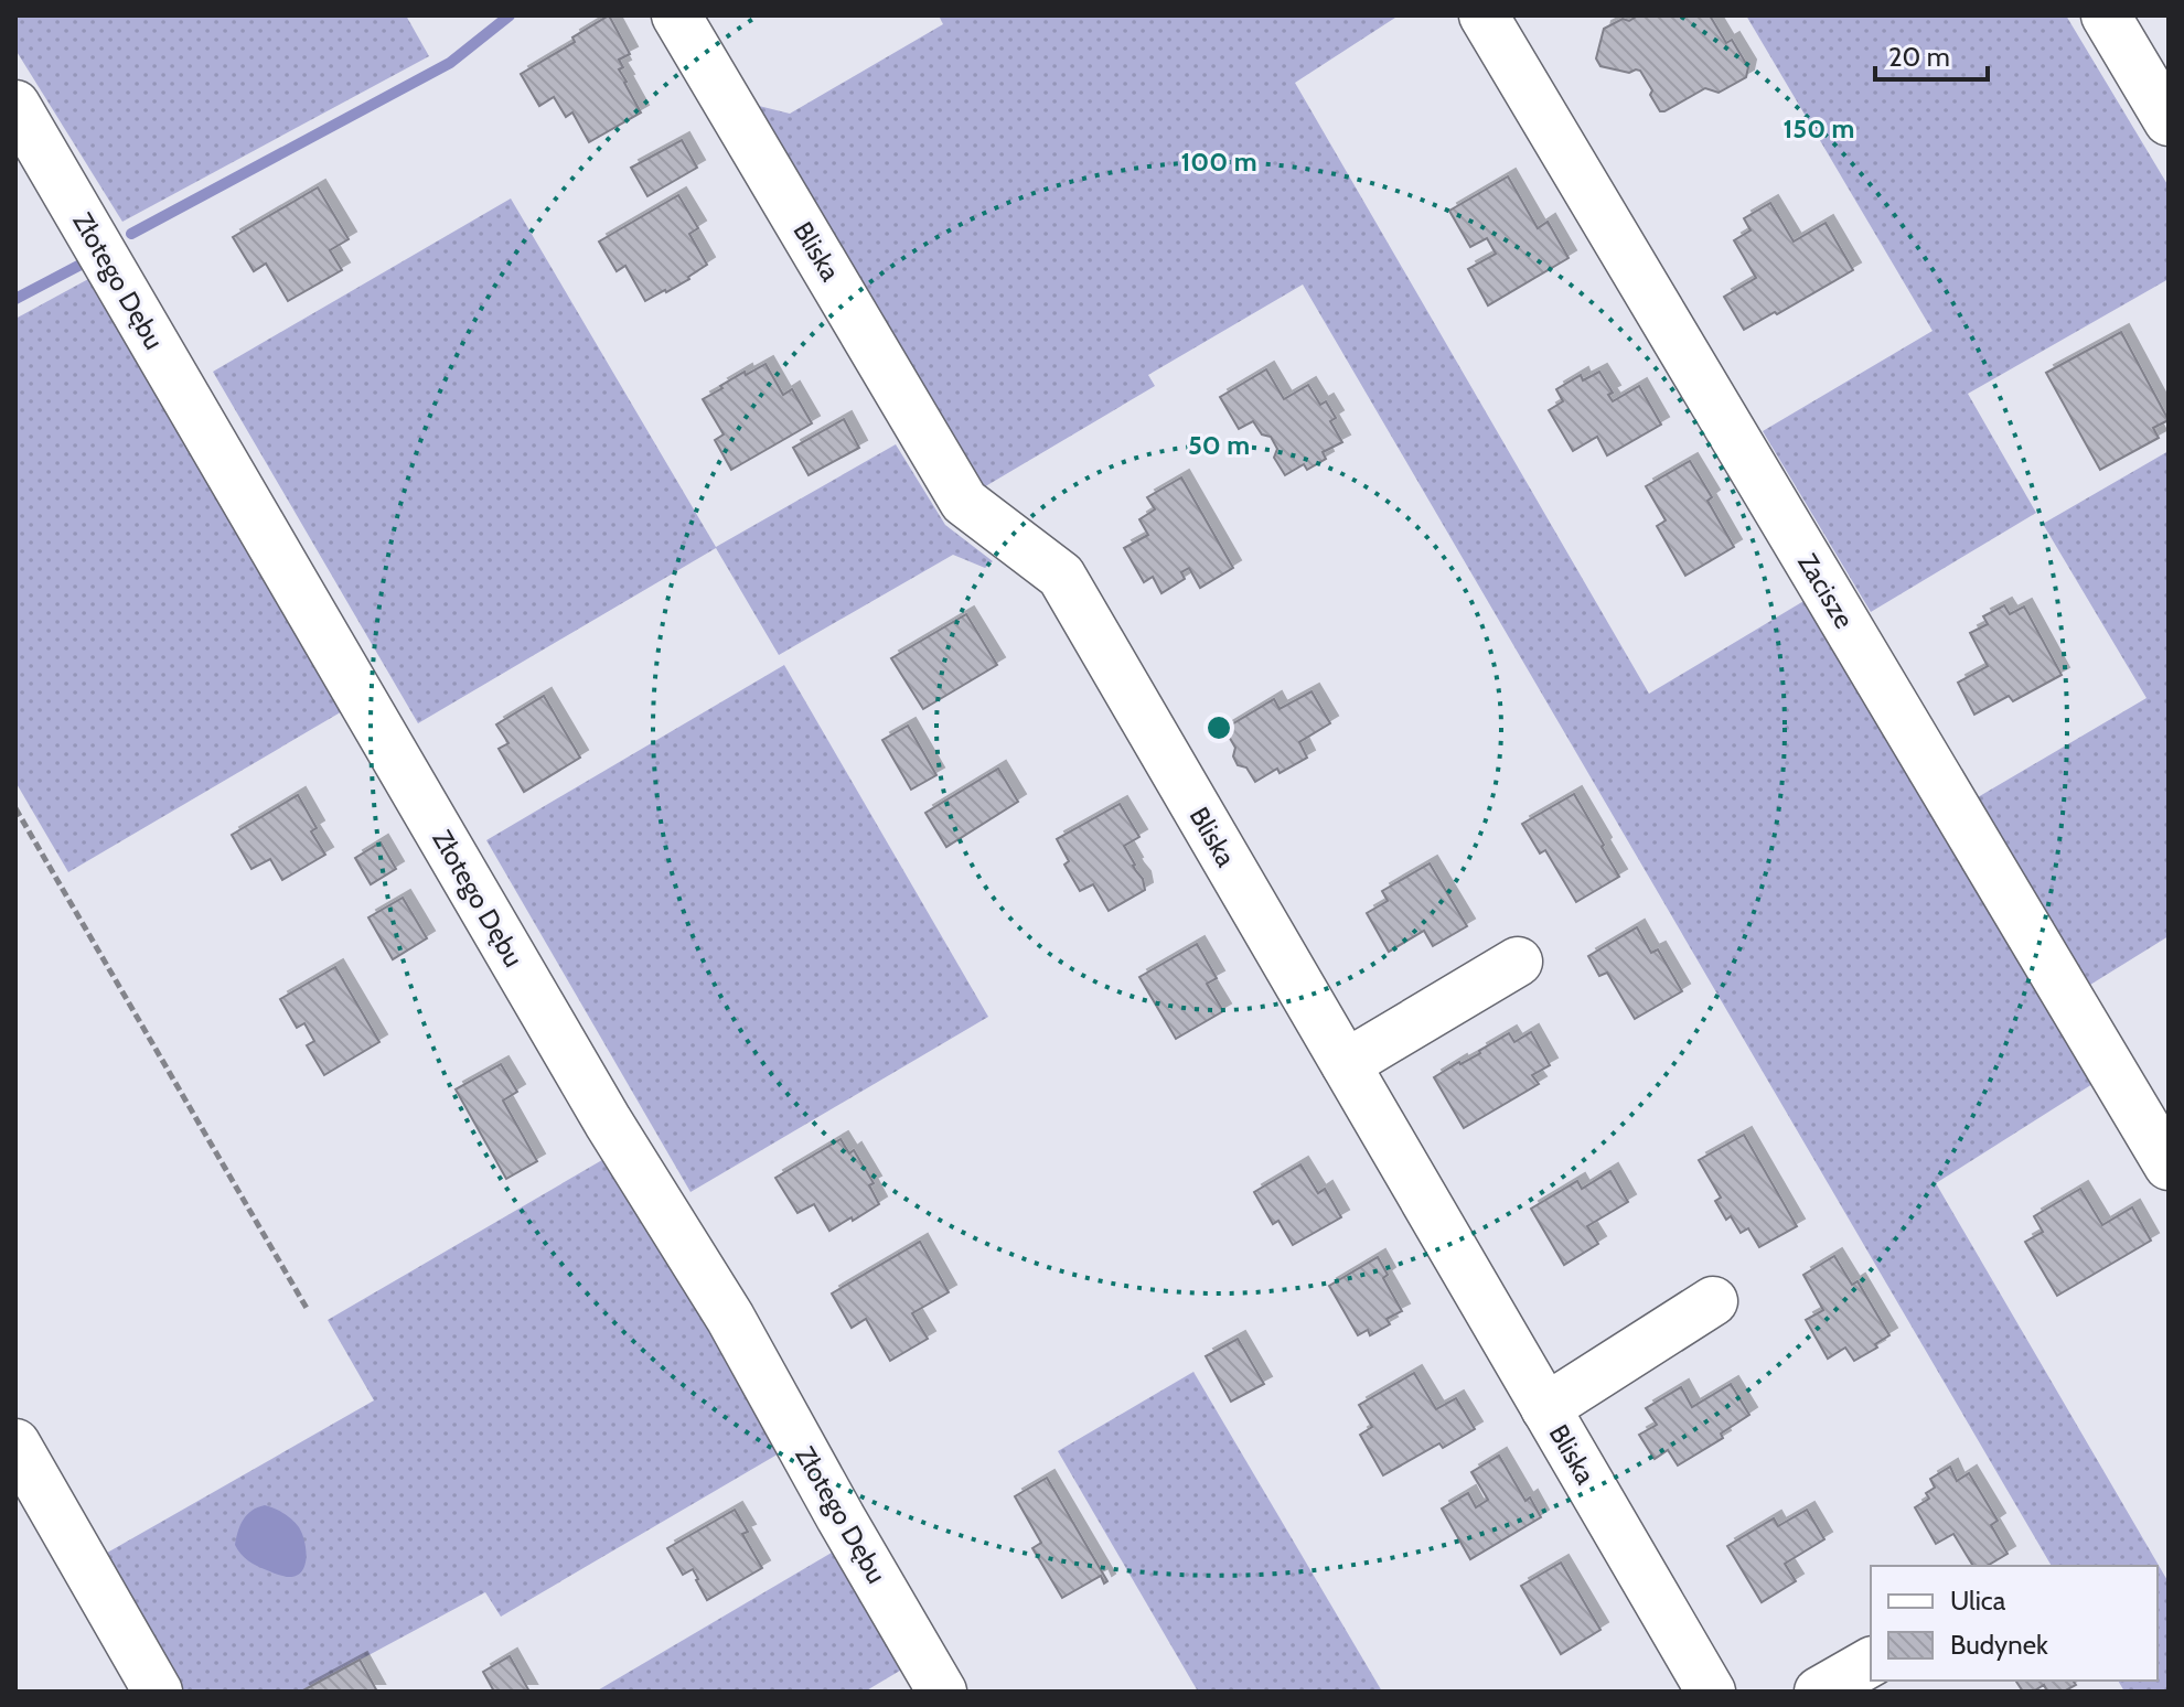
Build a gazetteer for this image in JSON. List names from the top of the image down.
{
  "streets": {
    "street": ["Bliska", "Złotego Dębu", "Zacisze"]
  },
  "legend": ["Ulica", "Budynek"],
  "scale_bar": "20 m",
  "rings": ["150 m", "100 m", "50 m"]
}
